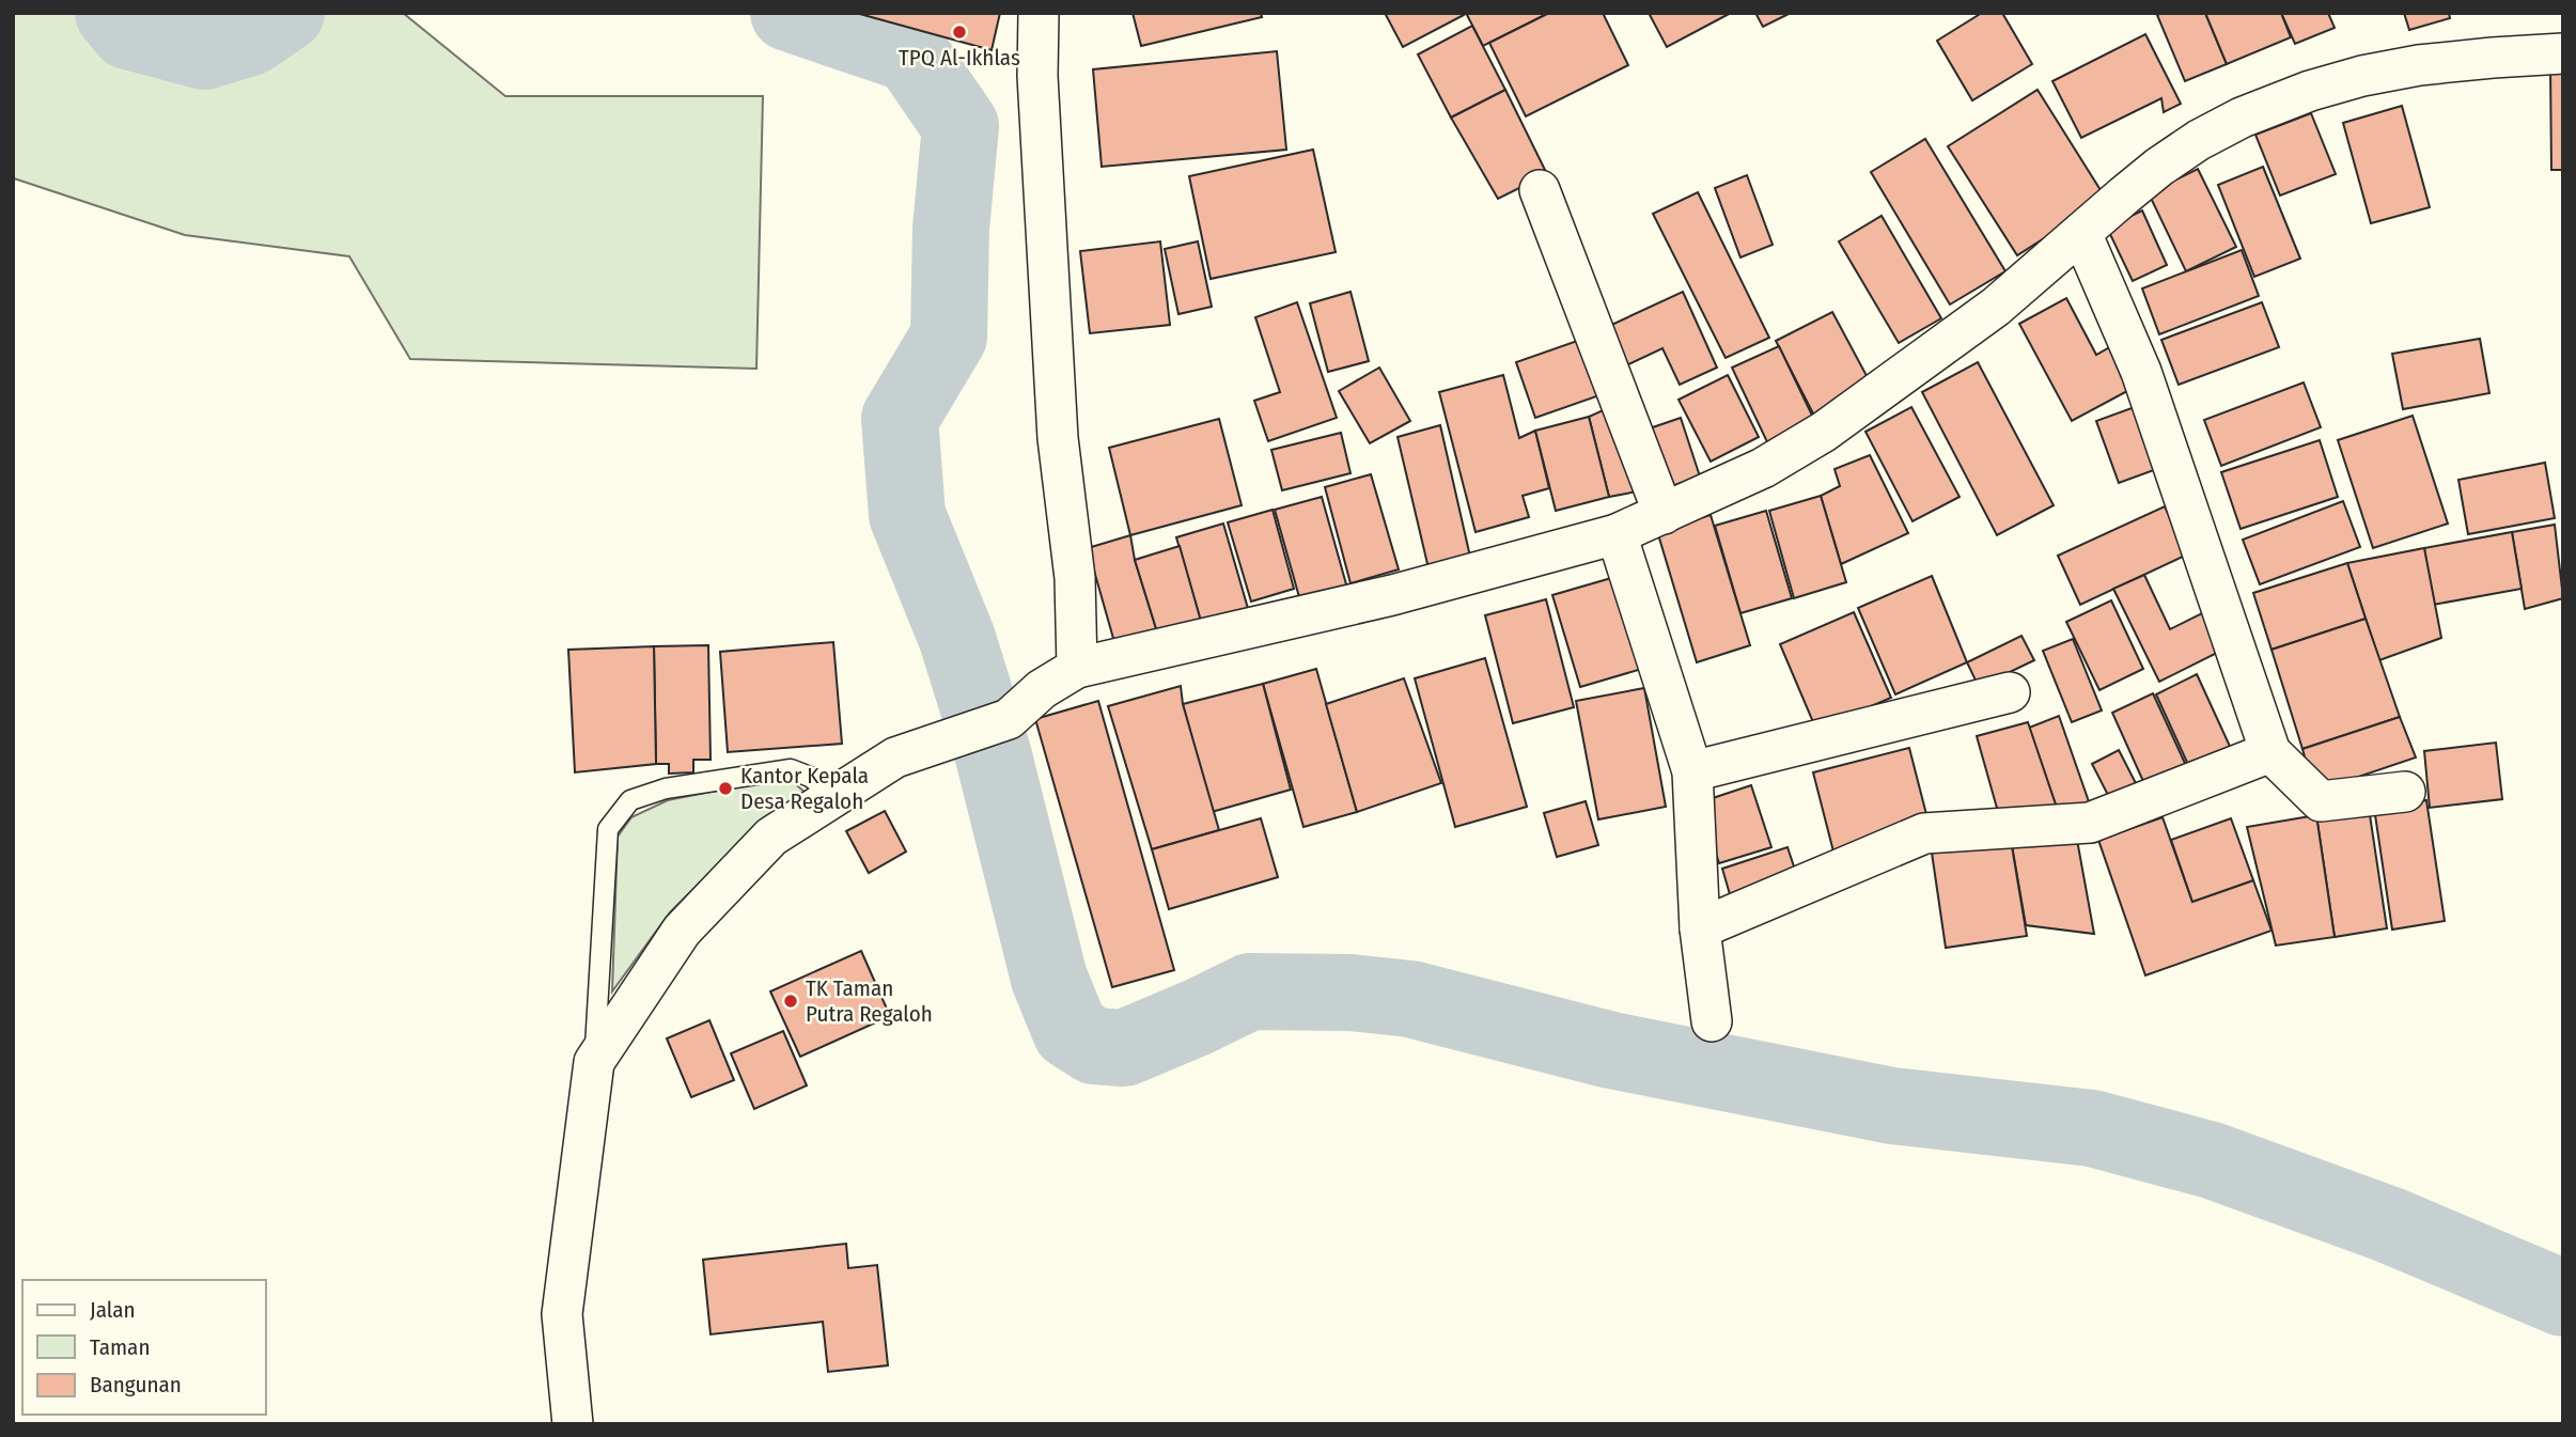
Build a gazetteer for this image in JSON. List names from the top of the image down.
{
  "places": ["TPQ Al-Ikhlas", "Kantor Kepala Desa Regaloh", "TK Taman Putra Regaloh"],
  "legend": ["Jalan", "Taman", "Bangunan"]
}
